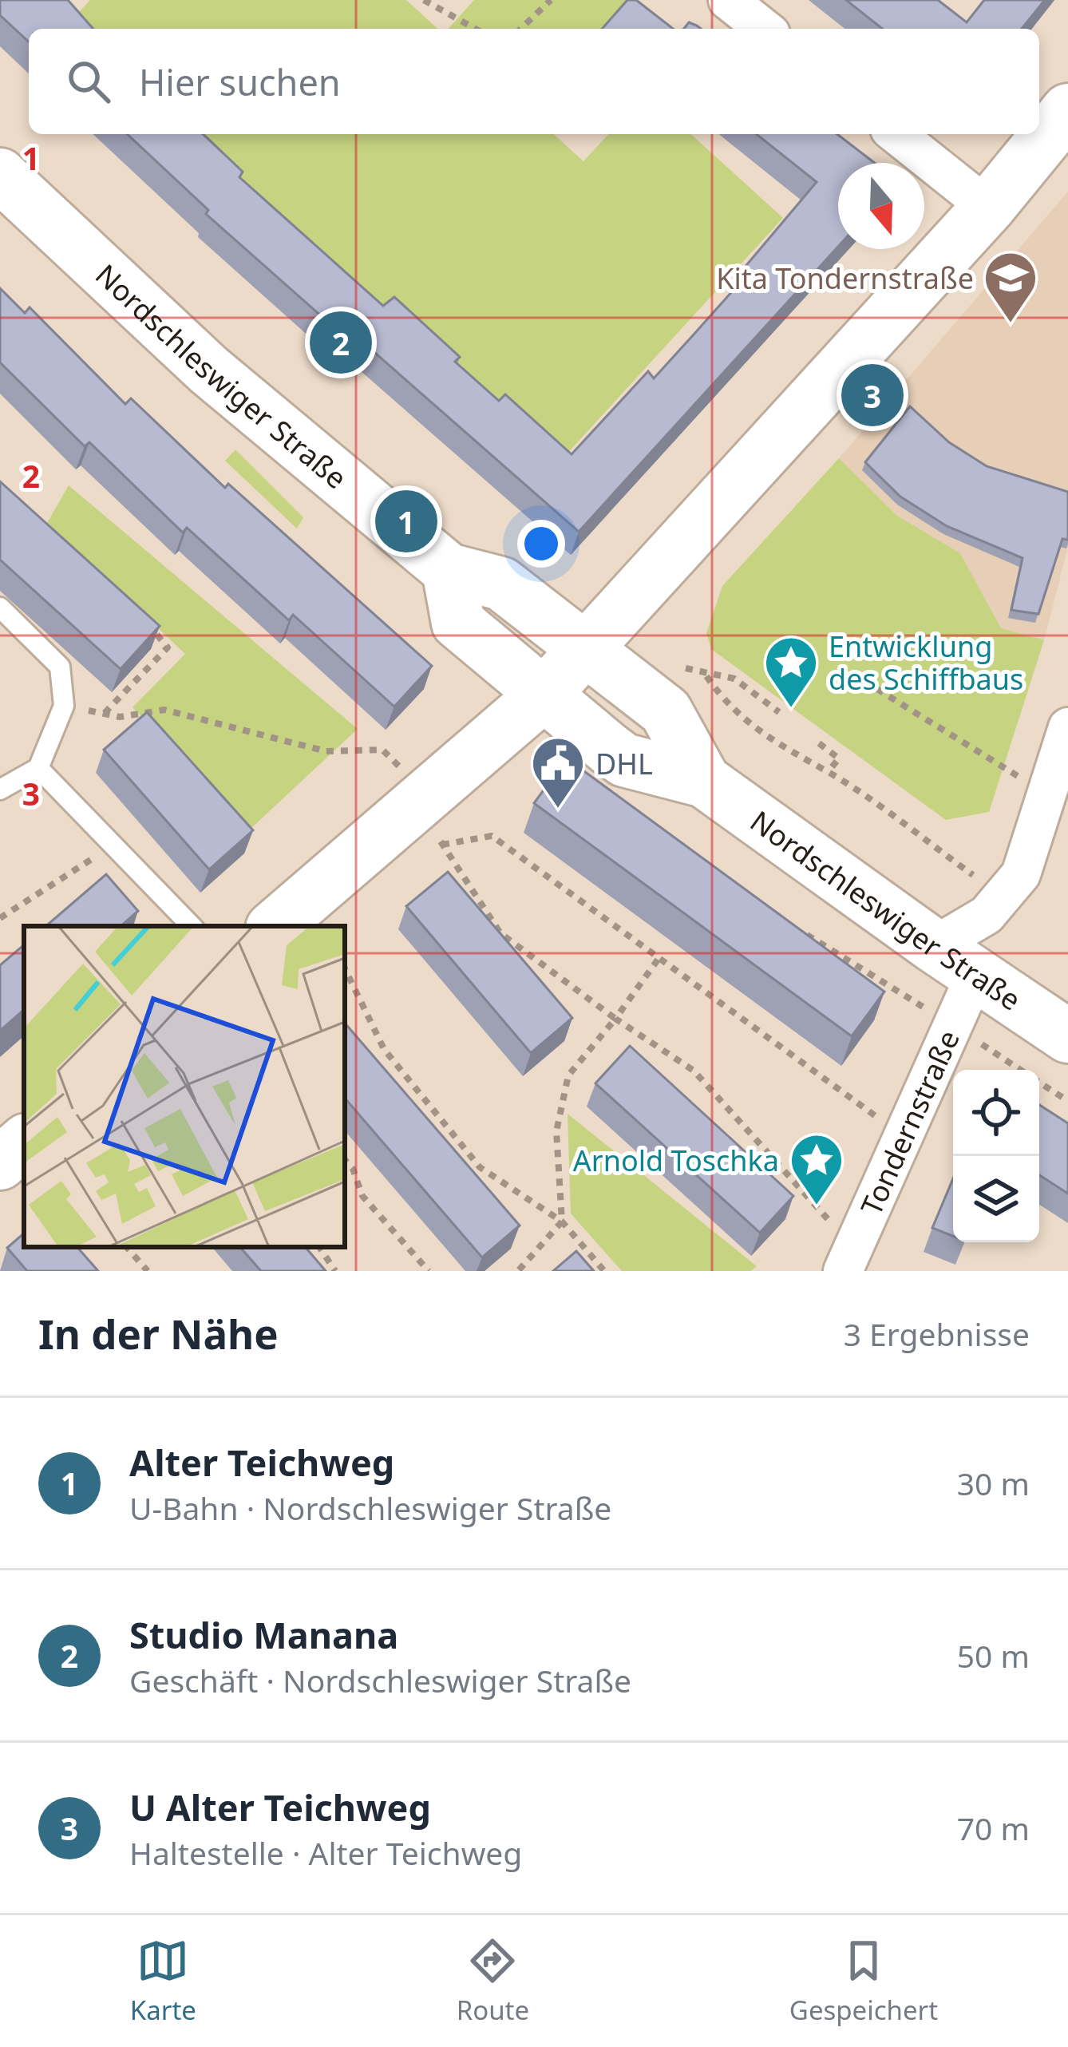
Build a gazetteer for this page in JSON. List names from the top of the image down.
{
  "streets": {
    "main road": ["Nordschleswiger Straße"],
    "street": ["Tondernstraße"]
  },
  "crossings": [
    ["Nordschleswiger Straße", "Tondernstraße"]
  ],
  "places": {
    "school or university": ["Kita Tondernstraße"],
    "place": ["Entwicklung des Schiffbaus", "Arnold Toschka"],
    "public building": ["DHL"]
  },
  "north": "bottom",
  "page": {
    "search": "Hier suchen",
    "pins": ["2", "3", "1"],
    "heading": ["In der Nähe", "3 Ergebnisse"],
    "list": [
      {
        "mark": "1",
        "name": "Alter Teichweg",
        "note": "U-Bahn · Nordschleswiger Straße",
        "value": "30 m"
      },
      {
        "mark": "2",
        "name": "Studio Manana",
        "note": "Geschäft · Nordschleswiger Straße",
        "value": "50 m"
      },
      {
        "mark": "3",
        "name": "U Alter Teichweg",
        "note": "Haltestelle · Alter Teichweg",
        "value": "70 m"
      }
    ],
    "nav": ["Karte", "Route", "Gespeichert"]
  },
  "grid": {
    "rows": ["1", "2", "3"]
  }
}
